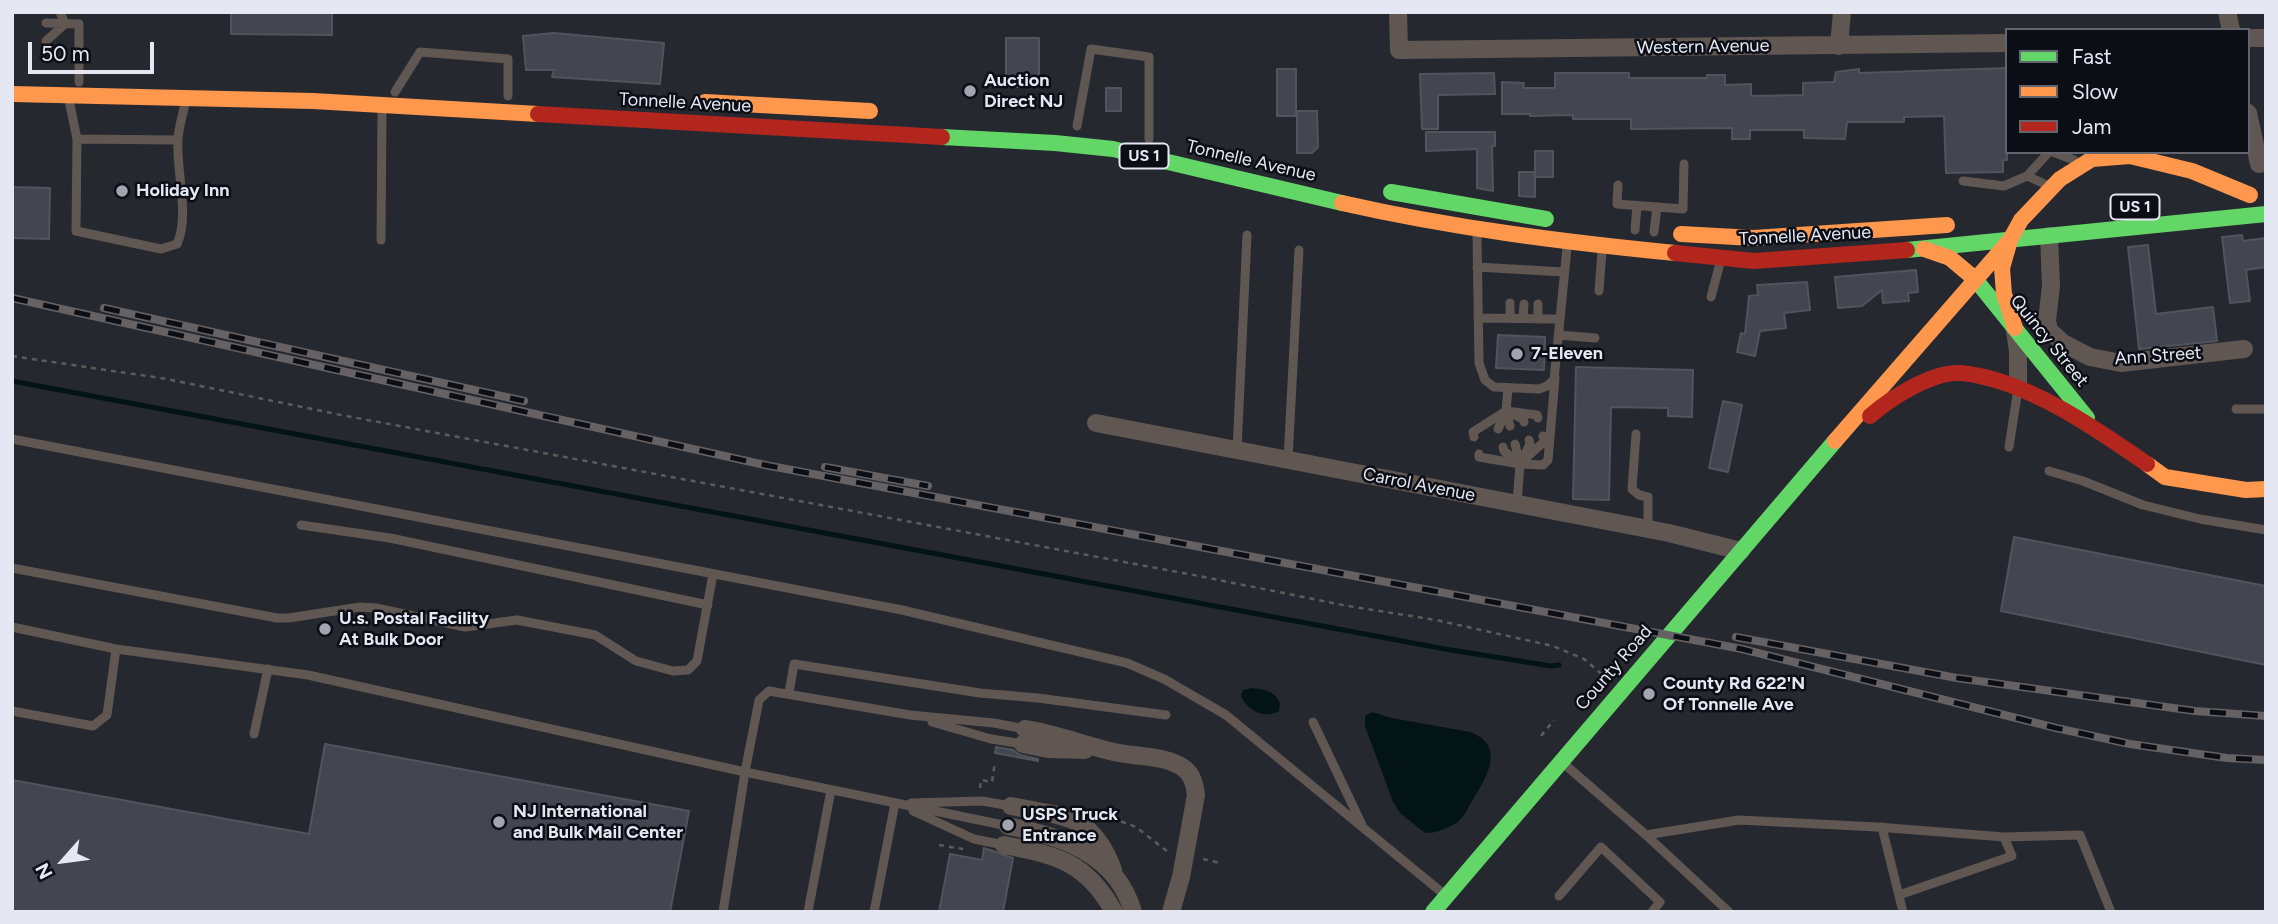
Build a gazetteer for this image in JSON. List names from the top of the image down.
{
  "streets": {
    "main road": [
      "Tonnelle Avenue",
      "US 1",
      "Quincy Street",
      "County Road"
    ],
    "street": ["Western Avenue", "Ann Street", "Carrol Avenue"]
  },
  "crossings": [
    ["Tonnelle Avenue", "Quincy Street"],
    ["Tonnelle Avenue", "Ann Street"],
    ["Tonnelle Avenue", "County Road"],
    ["Quincy Street", "County Road"],
    ["Carrol Avenue", "County Road"]
  ],
  "places": [
    "Auction Direct NJ",
    "Holiday Inn",
    "7-Eleven",
    "U.s. Postal Facility At Bulk Door",
    "County Rd 622'N Of Tonnelle Ave",
    "NJ International and Bulk Mail Center",
    "USPS Truck Entrance"
  ],
  "legend": ["Fast", "Slow", "Jam"],
  "scale_bar": "50 m",
  "north": "bottom left"
}
